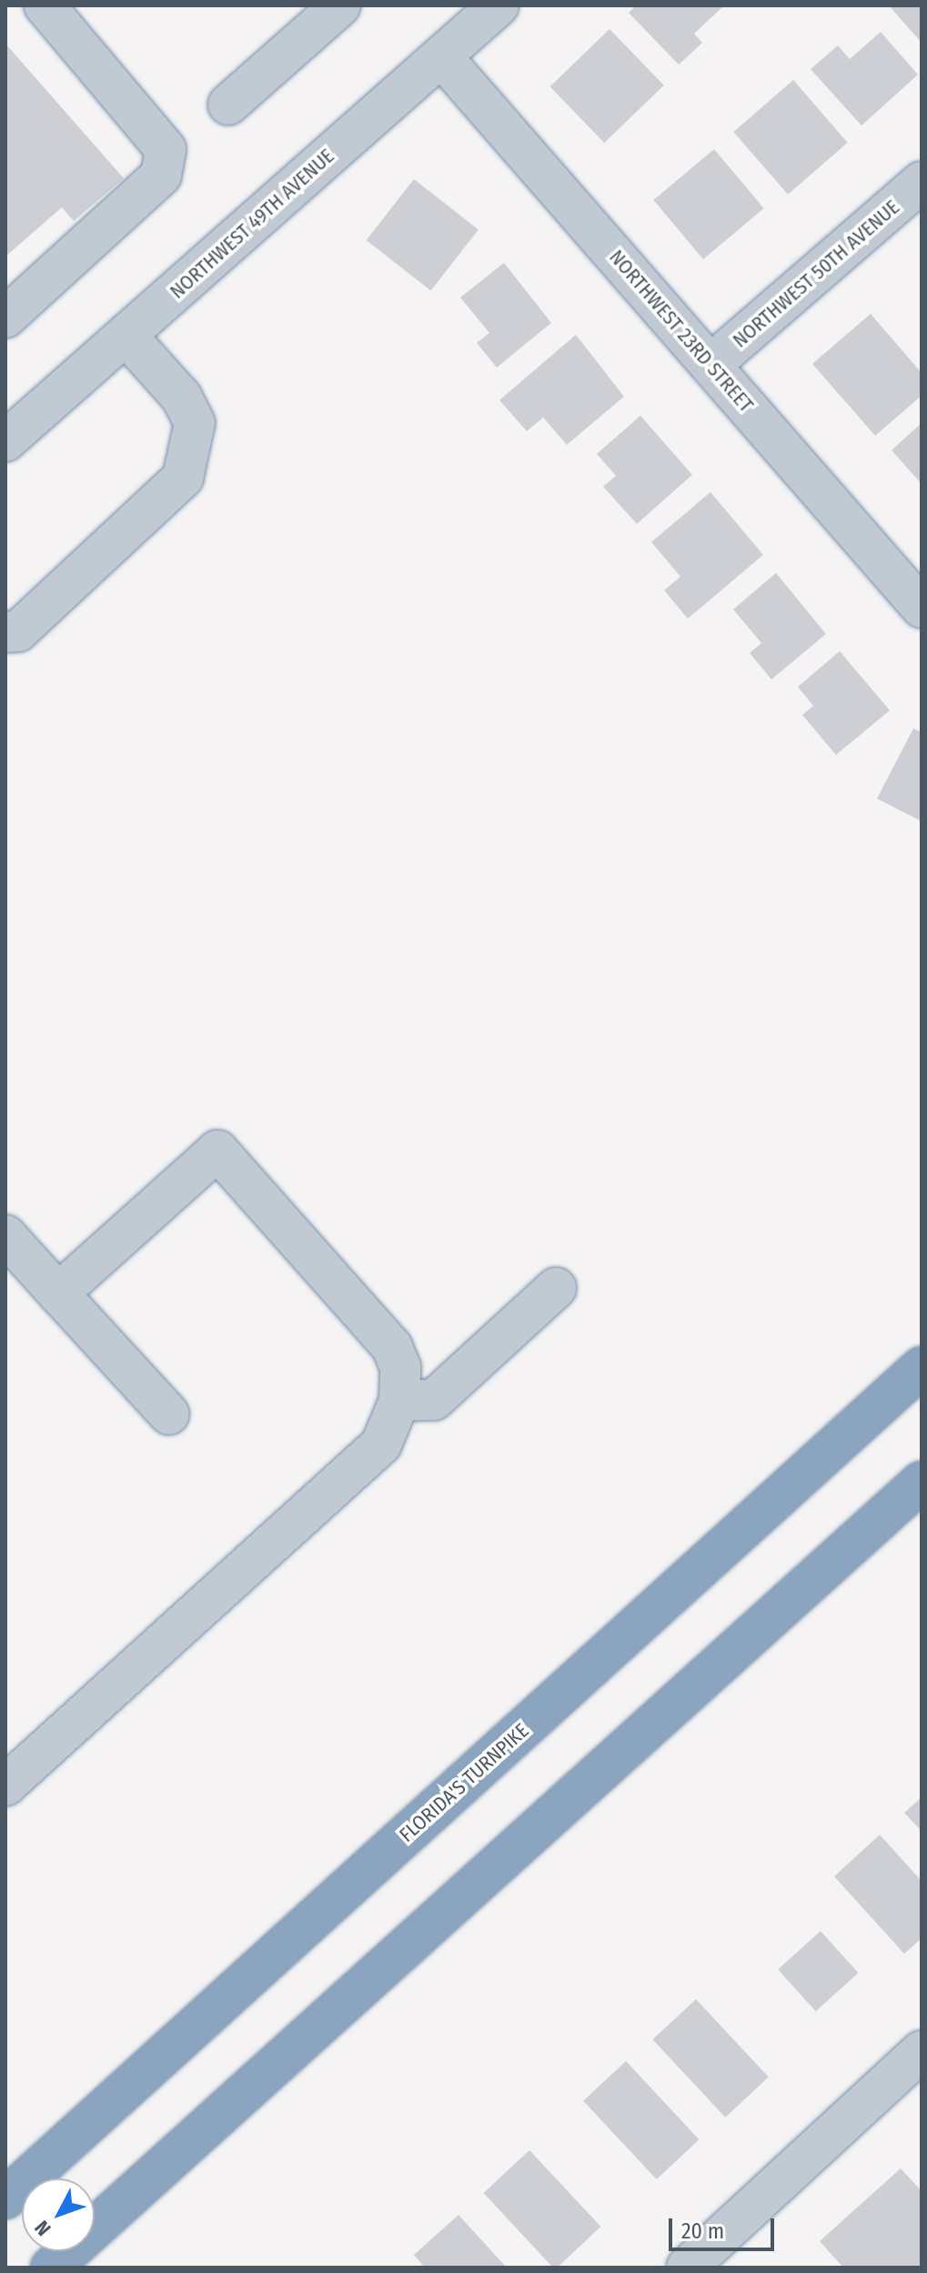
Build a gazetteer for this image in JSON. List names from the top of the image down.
{
  "streets": {
    "highway": ["FLORIDA'S TURNPIKE"],
    "street": ["NORTHWEST 49TH AVENUE", "NORTHWEST 50TH AVENUE", "NORTHWEST 23RD STREET"]
  },
  "crossings": [
    ["NORTHWEST 49TH AVENUE", "NORTHWEST 23RD STREET"],
    ["NORTHWEST 50TH AVENUE", "NORTHWEST 23RD STREET"]
  ],
  "scale_bar": "20 m",
  "north": "bottom left"
}
